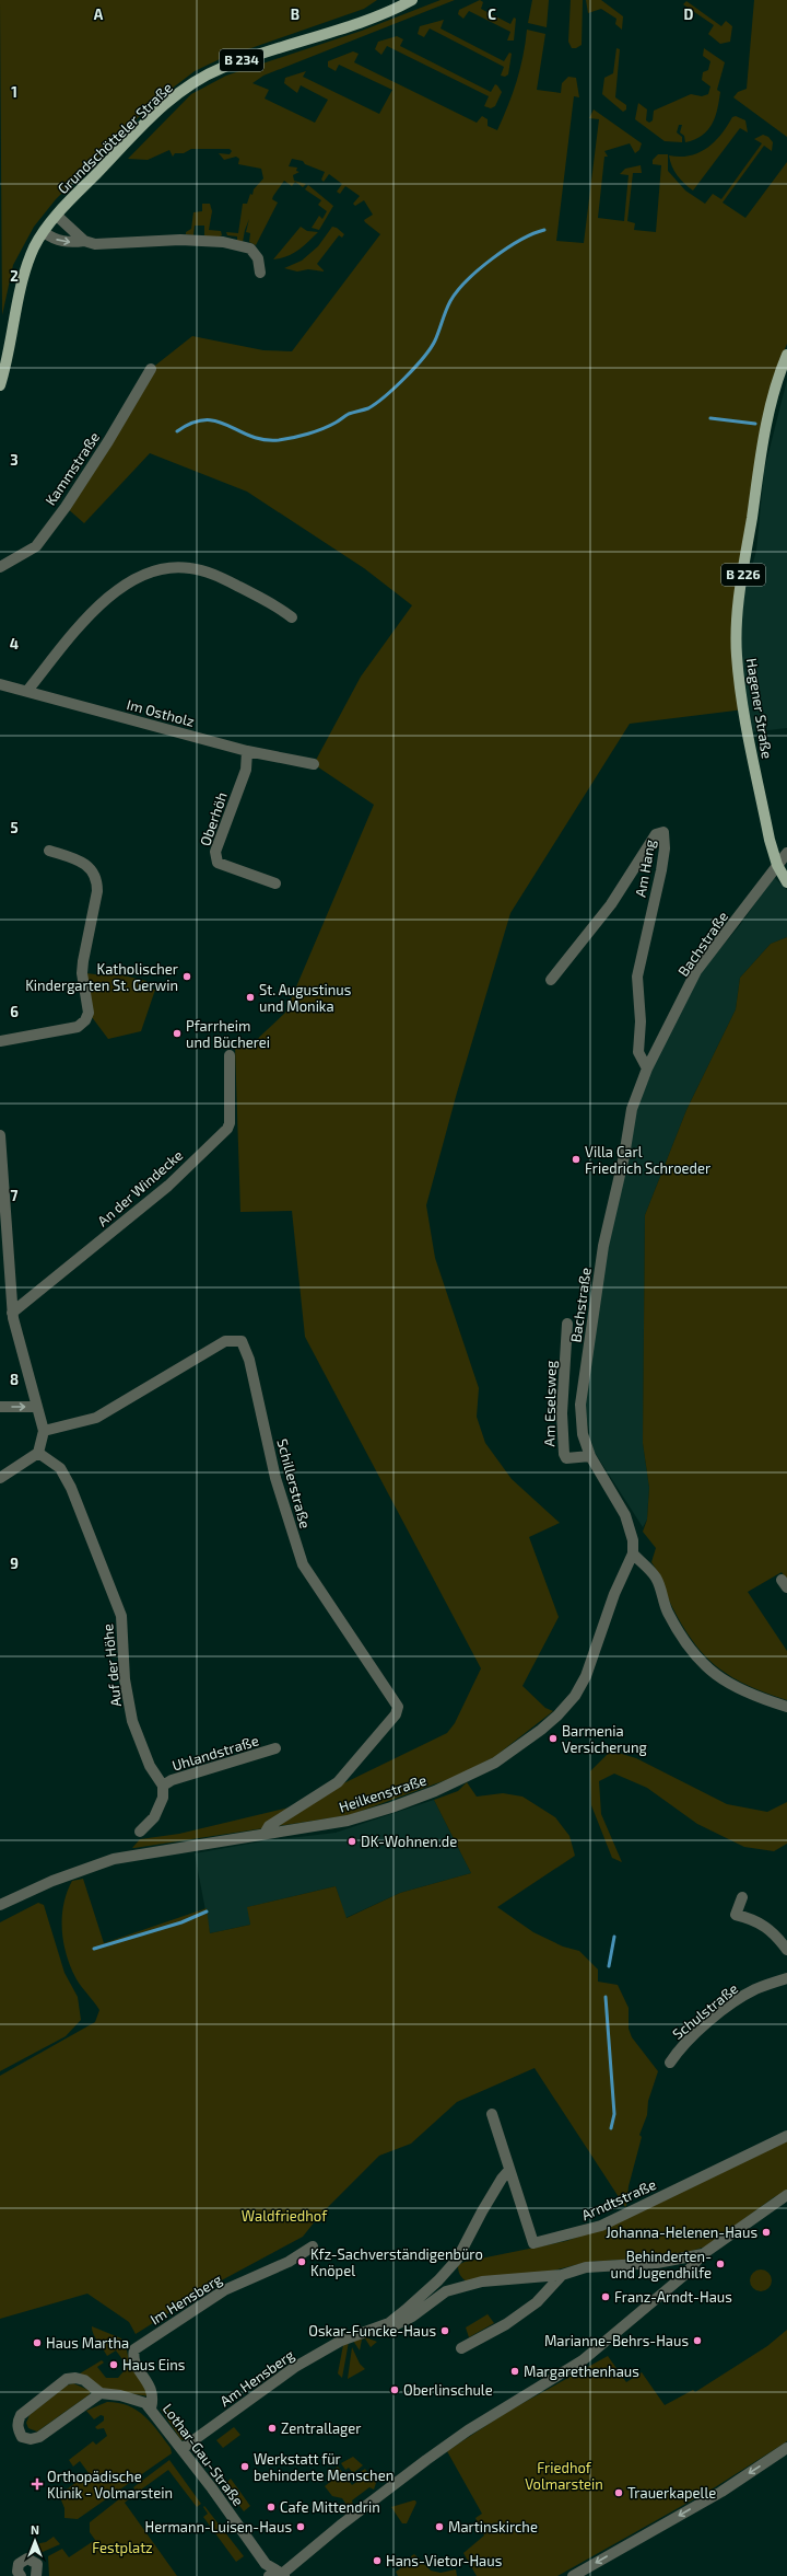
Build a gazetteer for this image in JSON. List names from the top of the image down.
{
  "streets": {
    "main road": [
      "B 234",
      "Grundschötteler Straße",
      "B 226",
      "Hagener Straße"
    ],
    "street": [
      "Kammstraße",
      "Im Ostholz",
      "Oberhöh",
      "Am Hang",
      "Bachstraße",
      "An der Windecke",
      "Am Eselsweg",
      "Schillerstraße",
      "Auf der Höhe",
      "Uhlandstraße",
      "Heilkenstraße",
      "Schulstraße",
      "Arndtstraße",
      "Im Hensberg",
      "Am Hensberg",
      "Lothar-Gau-Straße"
    ]
  },
  "crossings": [
    ["Hagener Straße", "Bachstraße"],
    ["Im Ostholz", "Oberhöh"],
    ["Am Hang", "Bachstraße"],
    ["Bachstraße", "Am Eselsweg"],
    ["Bachstraße", "Heilkenstraße"],
    ["Schillerstraße", "Heilkenstraße"],
    ["Auf der Höhe", "Uhlandstraße"],
    ["Arndtstraße", "Am Hensberg"],
    ["Im Hensberg", "Lothar-Gau-Straße"],
    ["Am Hensberg", "Lothar-Gau-Straße"]
  ],
  "parks": ["Waldfriedhof", "Friedhof Volmarstein", "Festplatz"],
  "places": {
    "other": [
      "Katholischer Kindergarten St. Gerwin",
      "St. Augustinus und Monika",
      "Pfarrheim und Bücherei",
      "Villa Carl Friedrich Schroeder",
      "Barmenia Versicherung",
      "DK-Wohnen.de",
      "Johanna-Helenen-Haus",
      "Kfz-Sachverständigenbüro Knöpel",
      "Behinderten- und Jugendhilfe",
      "Franz-Arndt-Haus",
      "Oskar-Funcke-Haus",
      "Marianne-Behrs-Haus",
      "Haus Martha",
      "Haus Eins",
      "Margarethenhaus",
      "Oberlinschule",
      "Zentrallager",
      "Werkstatt für behinderte Menschen",
      "Trauerkapelle",
      "Cafe Mittendrin",
      "Hermann-Luisen-Haus",
      "Martinskirche",
      "Hans-Vietor-Haus"
    ],
    "health": ["Orthopädische Klinik - Volmarstein"]
  },
  "north": "top",
  "grid": {
    "columns": [
      "A",
      "B",
      "C",
      "D"
    ],
    "rows": [
      "1",
      "2",
      "3",
      "4",
      "5",
      "6",
      "7",
      "8",
      "9"
    ]
  }
}
